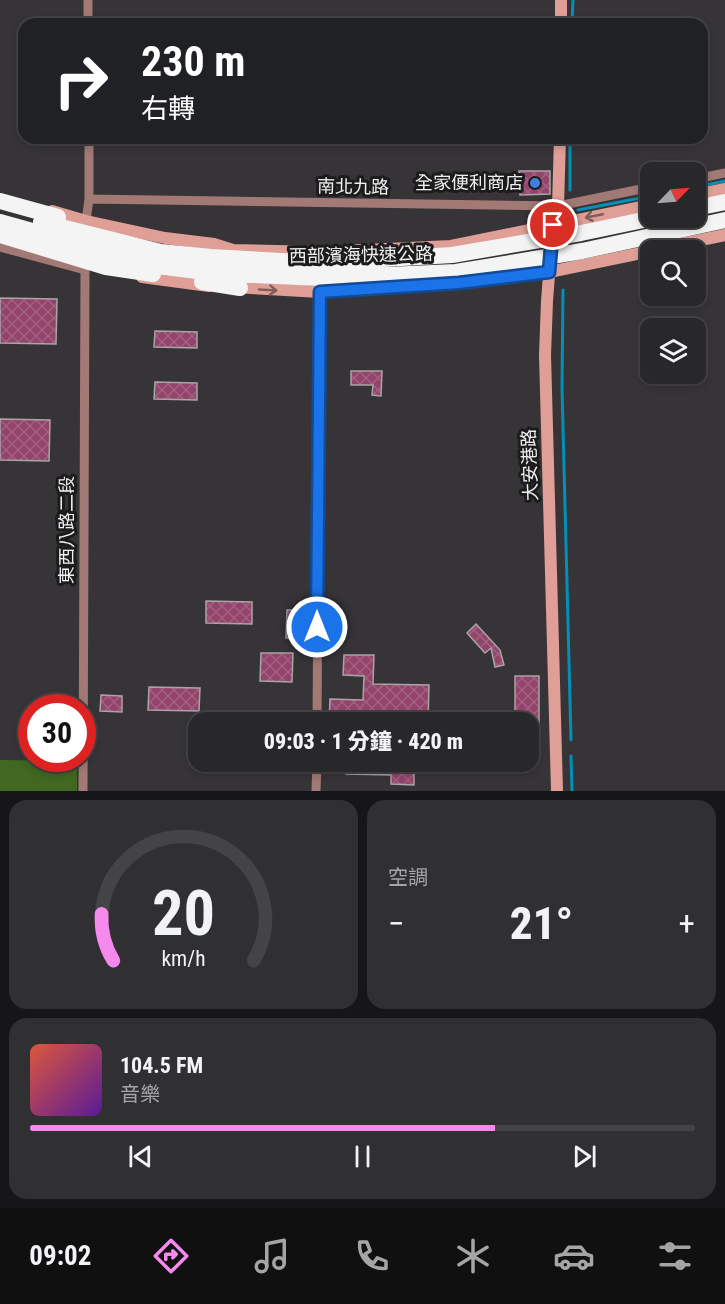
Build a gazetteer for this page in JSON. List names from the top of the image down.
{
  "streets": {
    "highway": ["西部濱海快速公路"],
    "street": ["南北九路", "大安港路", "東西八路二段"]
  },
  "crossings": [
    ["南北九路", "大安港路"]
  ],
  "places": ["全家便利商店"],
  "north": "top right",
  "page": {
    "turn": ["230 m", "右轉"],
    "limit": "30",
    "trip": "09:03 · 1 分鐘 · 420 m",
    "tile": "空調",
    "heat": ["−", "21°", "+"],
    "song": ["104.5 FM", "音樂"],
    "tabs": "09:02",
    "gauge": ["20", "km/h"]
  }
}
